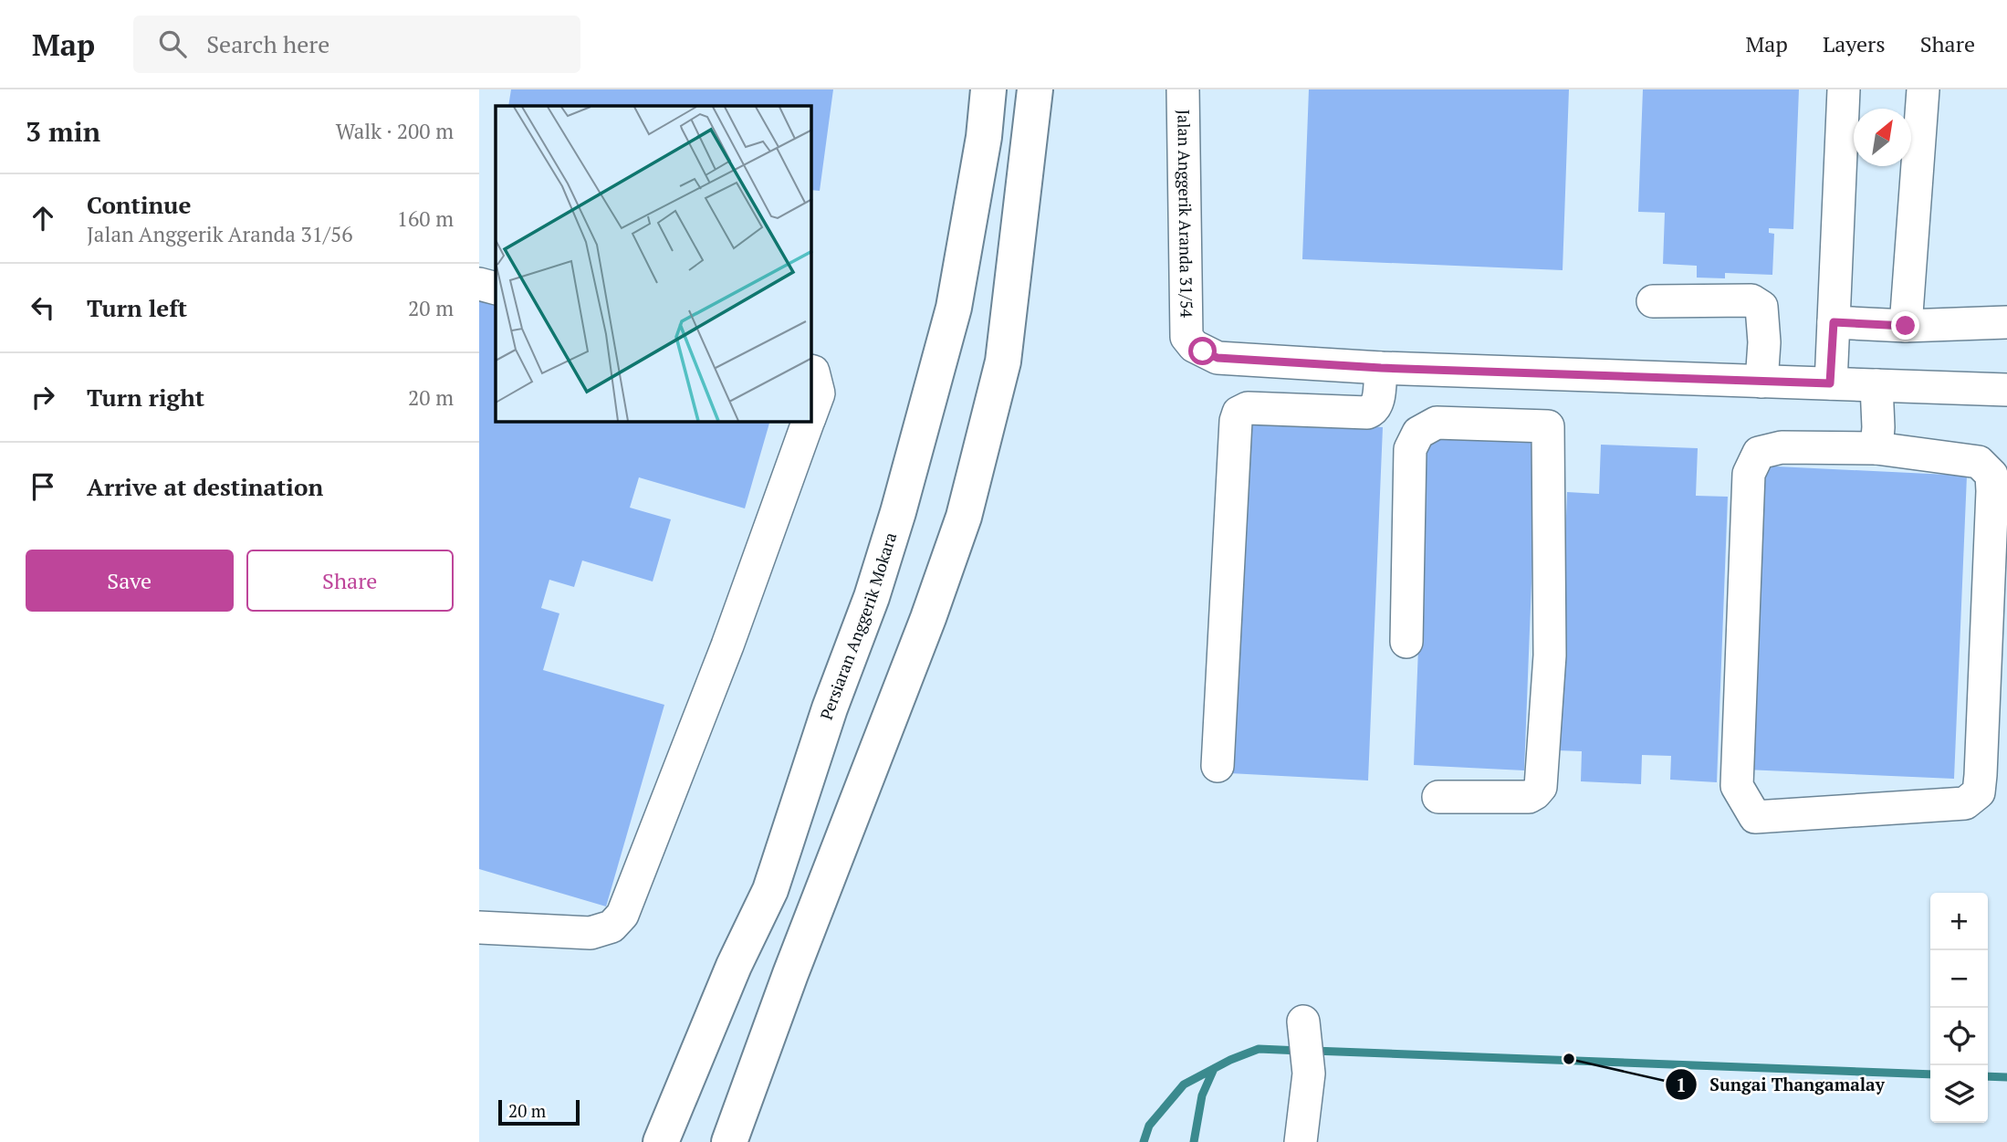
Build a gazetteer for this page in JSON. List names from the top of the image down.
{
  "streets": {
    "main road": ["Persiaran Anggerik Mokara"],
    "street": ["Jalan Anggerik Aranda 31/54"]
  },
  "places": ["Sungai Thangamalay"],
  "scale_bar": "20 m",
  "north": "top right",
  "page": {
    "header": "Map",
    "search": "Search here",
    "nav": ["Map", "Layers", "Share"],
    "heading": ["3 min", "Walk · 200 m"],
    "list": [
      ["Continue", "Jalan Anggerik Aranda 31/56", "160 m"],
      ["Turn left", "20 m"],
      ["Turn right", "20 m"],
      "Arrive at destination"
    ],
    "buttons": ["Save", "Share"],
    "map_buttons": ["+", "−"],
    "scale": "20 m"
  }
}
